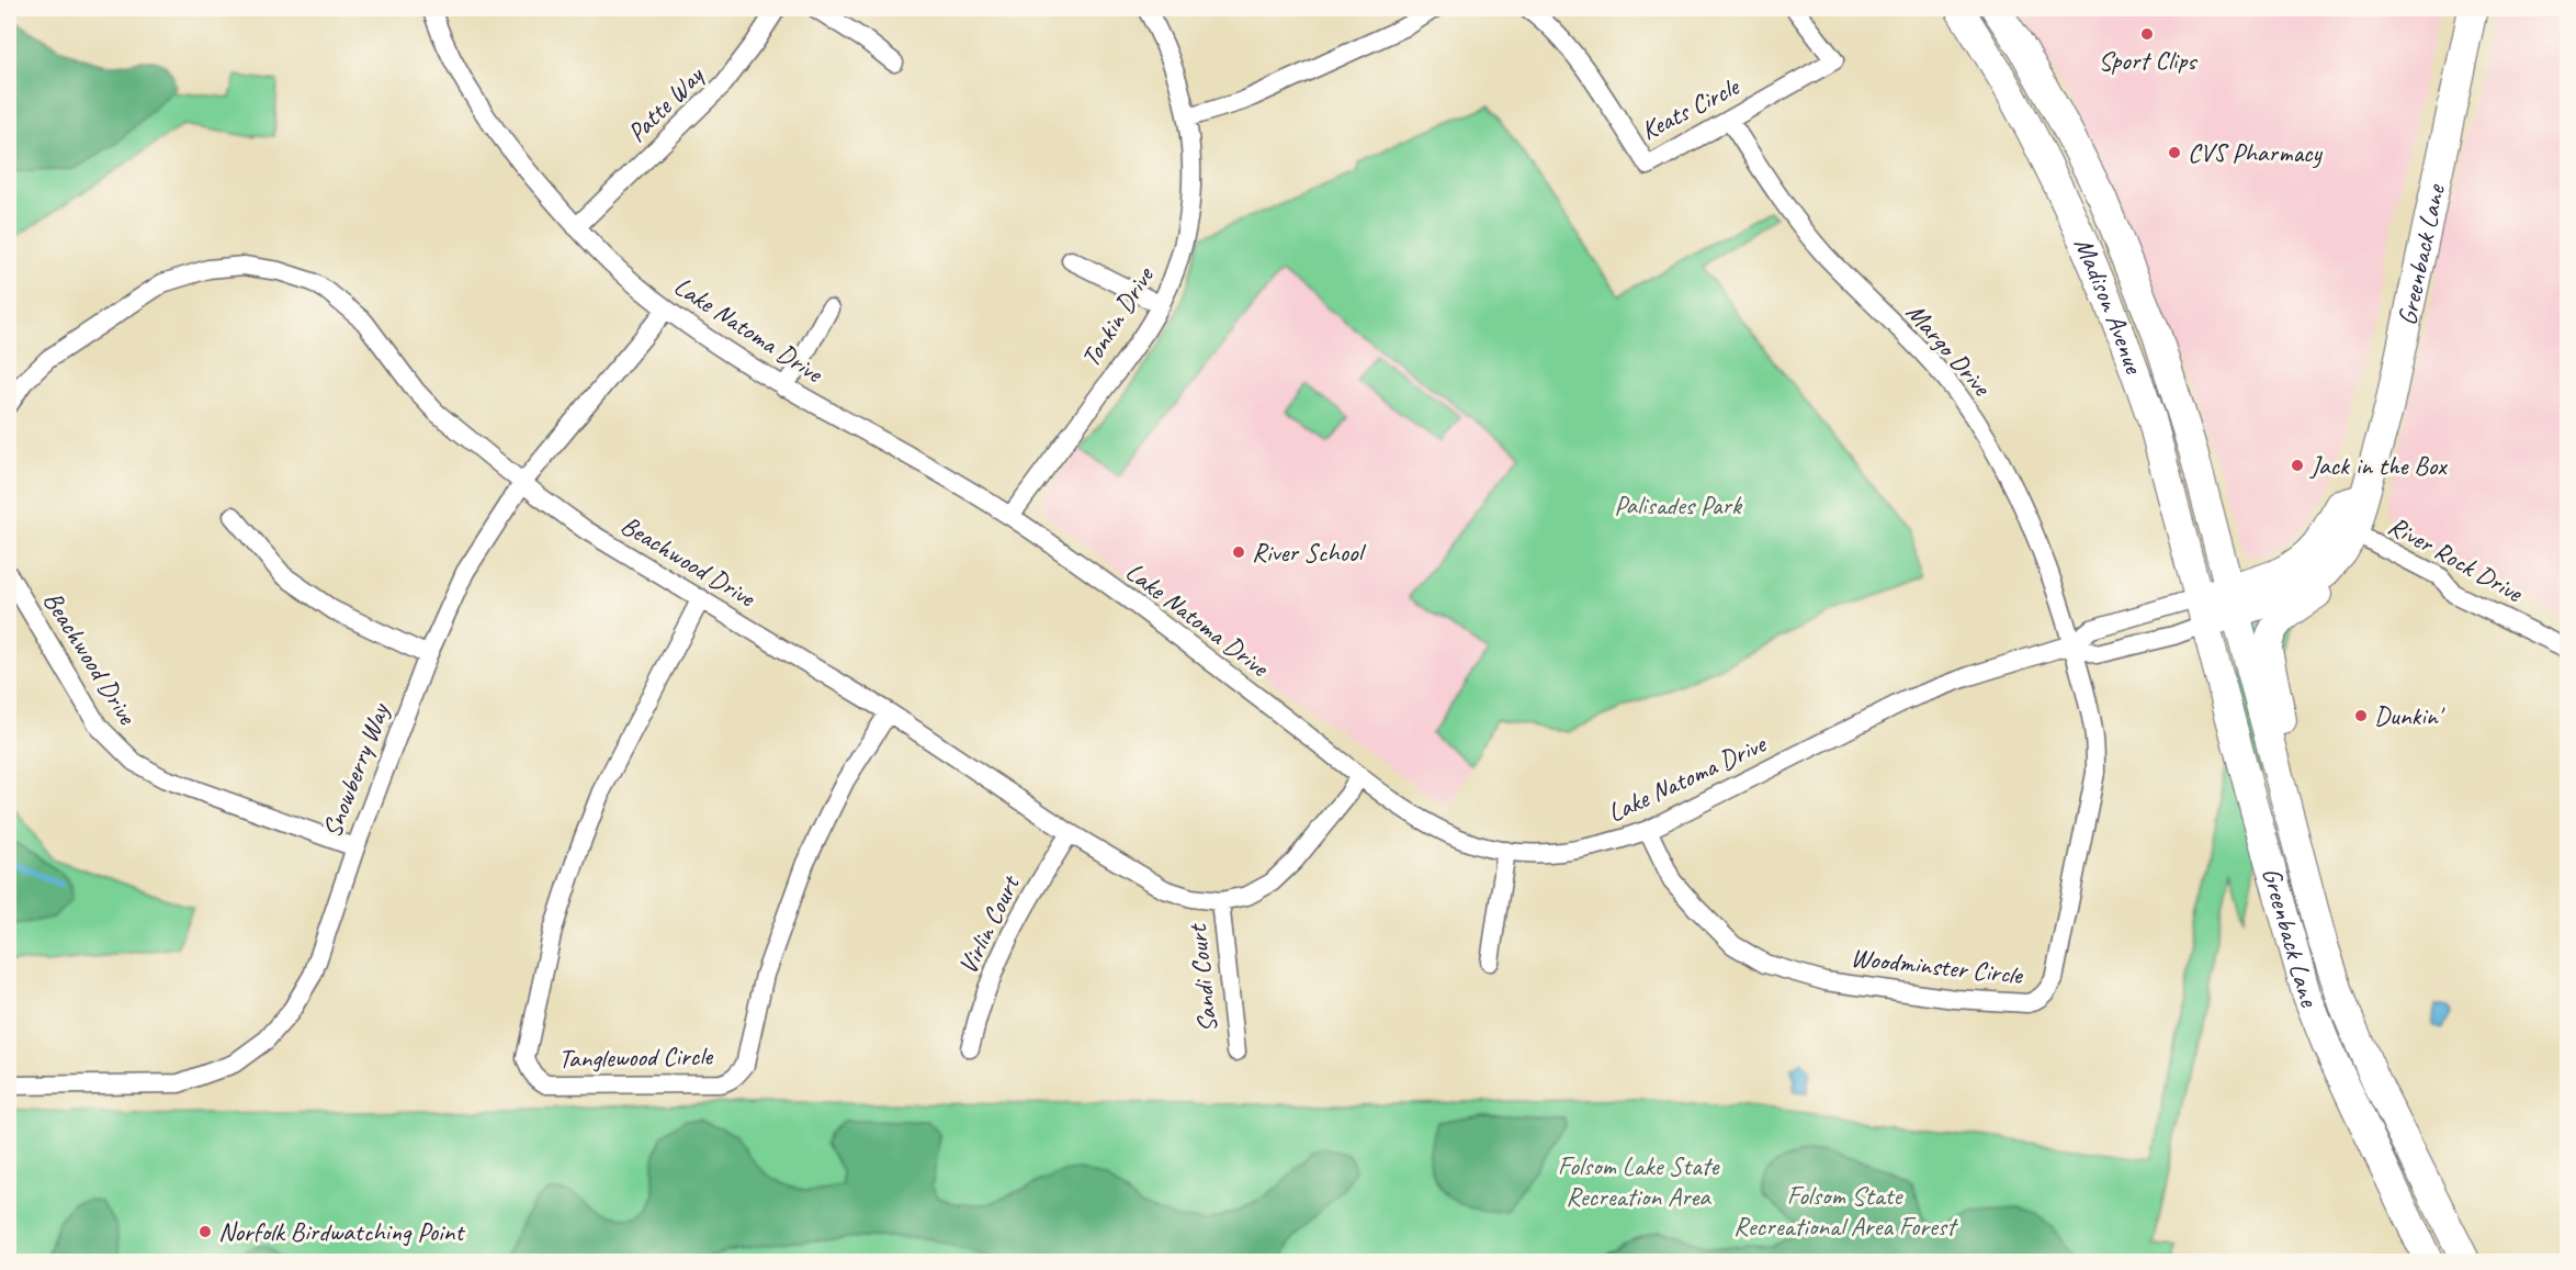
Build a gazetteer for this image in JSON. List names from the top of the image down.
{
  "streets": {
    "main road": ["Greenback Lane", "Madison Avenue"],
    "street": [
      "Patte Way",
      "Keats Circle",
      "Tonkin Drive",
      "Lake Natoma Drive",
      "Margo Drive",
      "River Rock Drive",
      "Beachwood Drive",
      "Snowberry Way",
      "Virlin Court",
      "Woodminster Circle",
      "Sandi Court",
      "Tanglewood Circle"
    ]
  },
  "crossings": [
    ["Patte Way", "Lake Natoma Drive"],
    ["Keats Circle", "Margo Drive"],
    ["Greenback Lane", "Madison Avenue"],
    ["Greenback Lane", "River Rock Drive"],
    ["Madison Avenue", "Lake Natoma Drive"],
    ["Tonkin Drive", "Lake Natoma Drive"],
    ["Lake Natoma Drive", "Margo Drive"],
    ["Lake Natoma Drive", "Beachwood Drive"],
    ["Lake Natoma Drive", "Snowberry Way"],
    ["Lake Natoma Drive", "Woodminster Circle"],
    ["Margo Drive", "Woodminster Circle"],
    ["Beachwood Drive", "Snowberry Way"],
    ["Beachwood Drive", "Virlin Court"],
    ["Beachwood Drive", "Sandi Court"],
    ["Beachwood Drive", "Tanglewood Circle"]
  ],
  "parks": ["Palisades Park", "Folsom Lake State Recreation Area", "Folsom State Recreational Area Forest"],
  "places": [
    "Sport Clips",
    "CVS Pharmacy",
    "Jack in the Box",
    "River School",
    "Dunkin'",
    "Norfolk Birdwatching Point"
  ]
}
